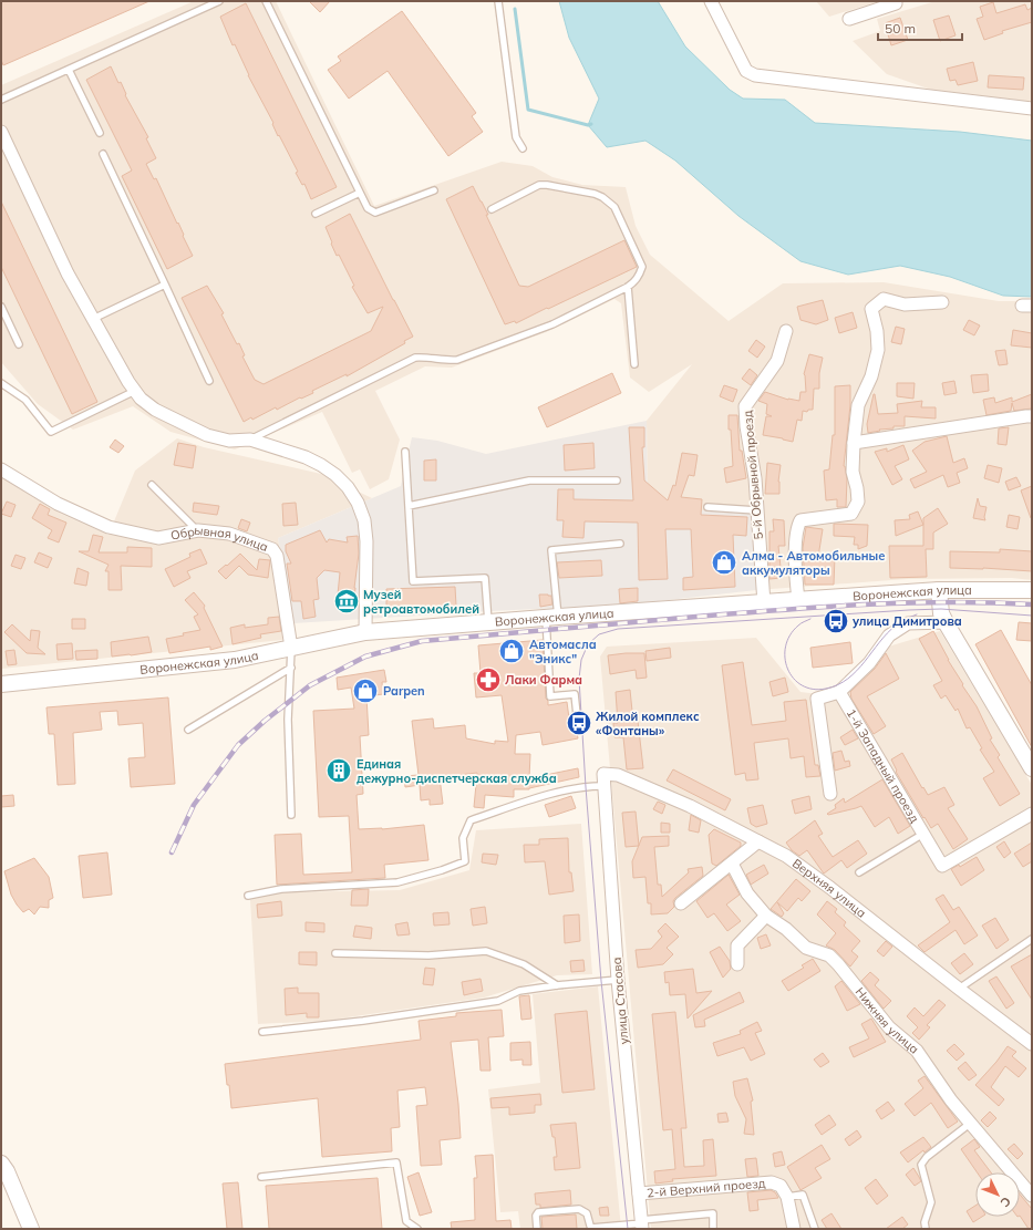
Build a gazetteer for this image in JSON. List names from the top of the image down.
{
  "streets": {
    "street": [
      "5-й Обрывной проезд",
      "Обрывная улица",
      "Воронежская улица",
      "1-й Западный проезд",
      "Верхняя улица",
      "улица Стасова",
      "Нижняя улица",
      "2-й Верхний проезд"
    ]
  },
  "crossings": [
    ["5-й Обрывной проезд", "Воронежская улица"],
    ["Обрывная улица", "Воронежская улица"],
    ["Верхняя улица", "улица Стасова"],
    ["улица Стасова", "2-й Верхний проезд"]
  ],
  "places": {
    "shop": ["Алма - Автомобильные аккумуляторы", "Автомасла \"Эникс\"", "Parpen"],
    "museum": ["Музей ретроавтомобилей"],
    "bus stop": ["улица Димитрова", "Жилой комплекс «Фонтаны»"],
    "pharmacy": ["Лаки Фарма"],
    "building": ["Единая дежурно-диспетчерская служба"]
  },
  "scale_bar": "50 m",
  "north": "bottom right"
}
